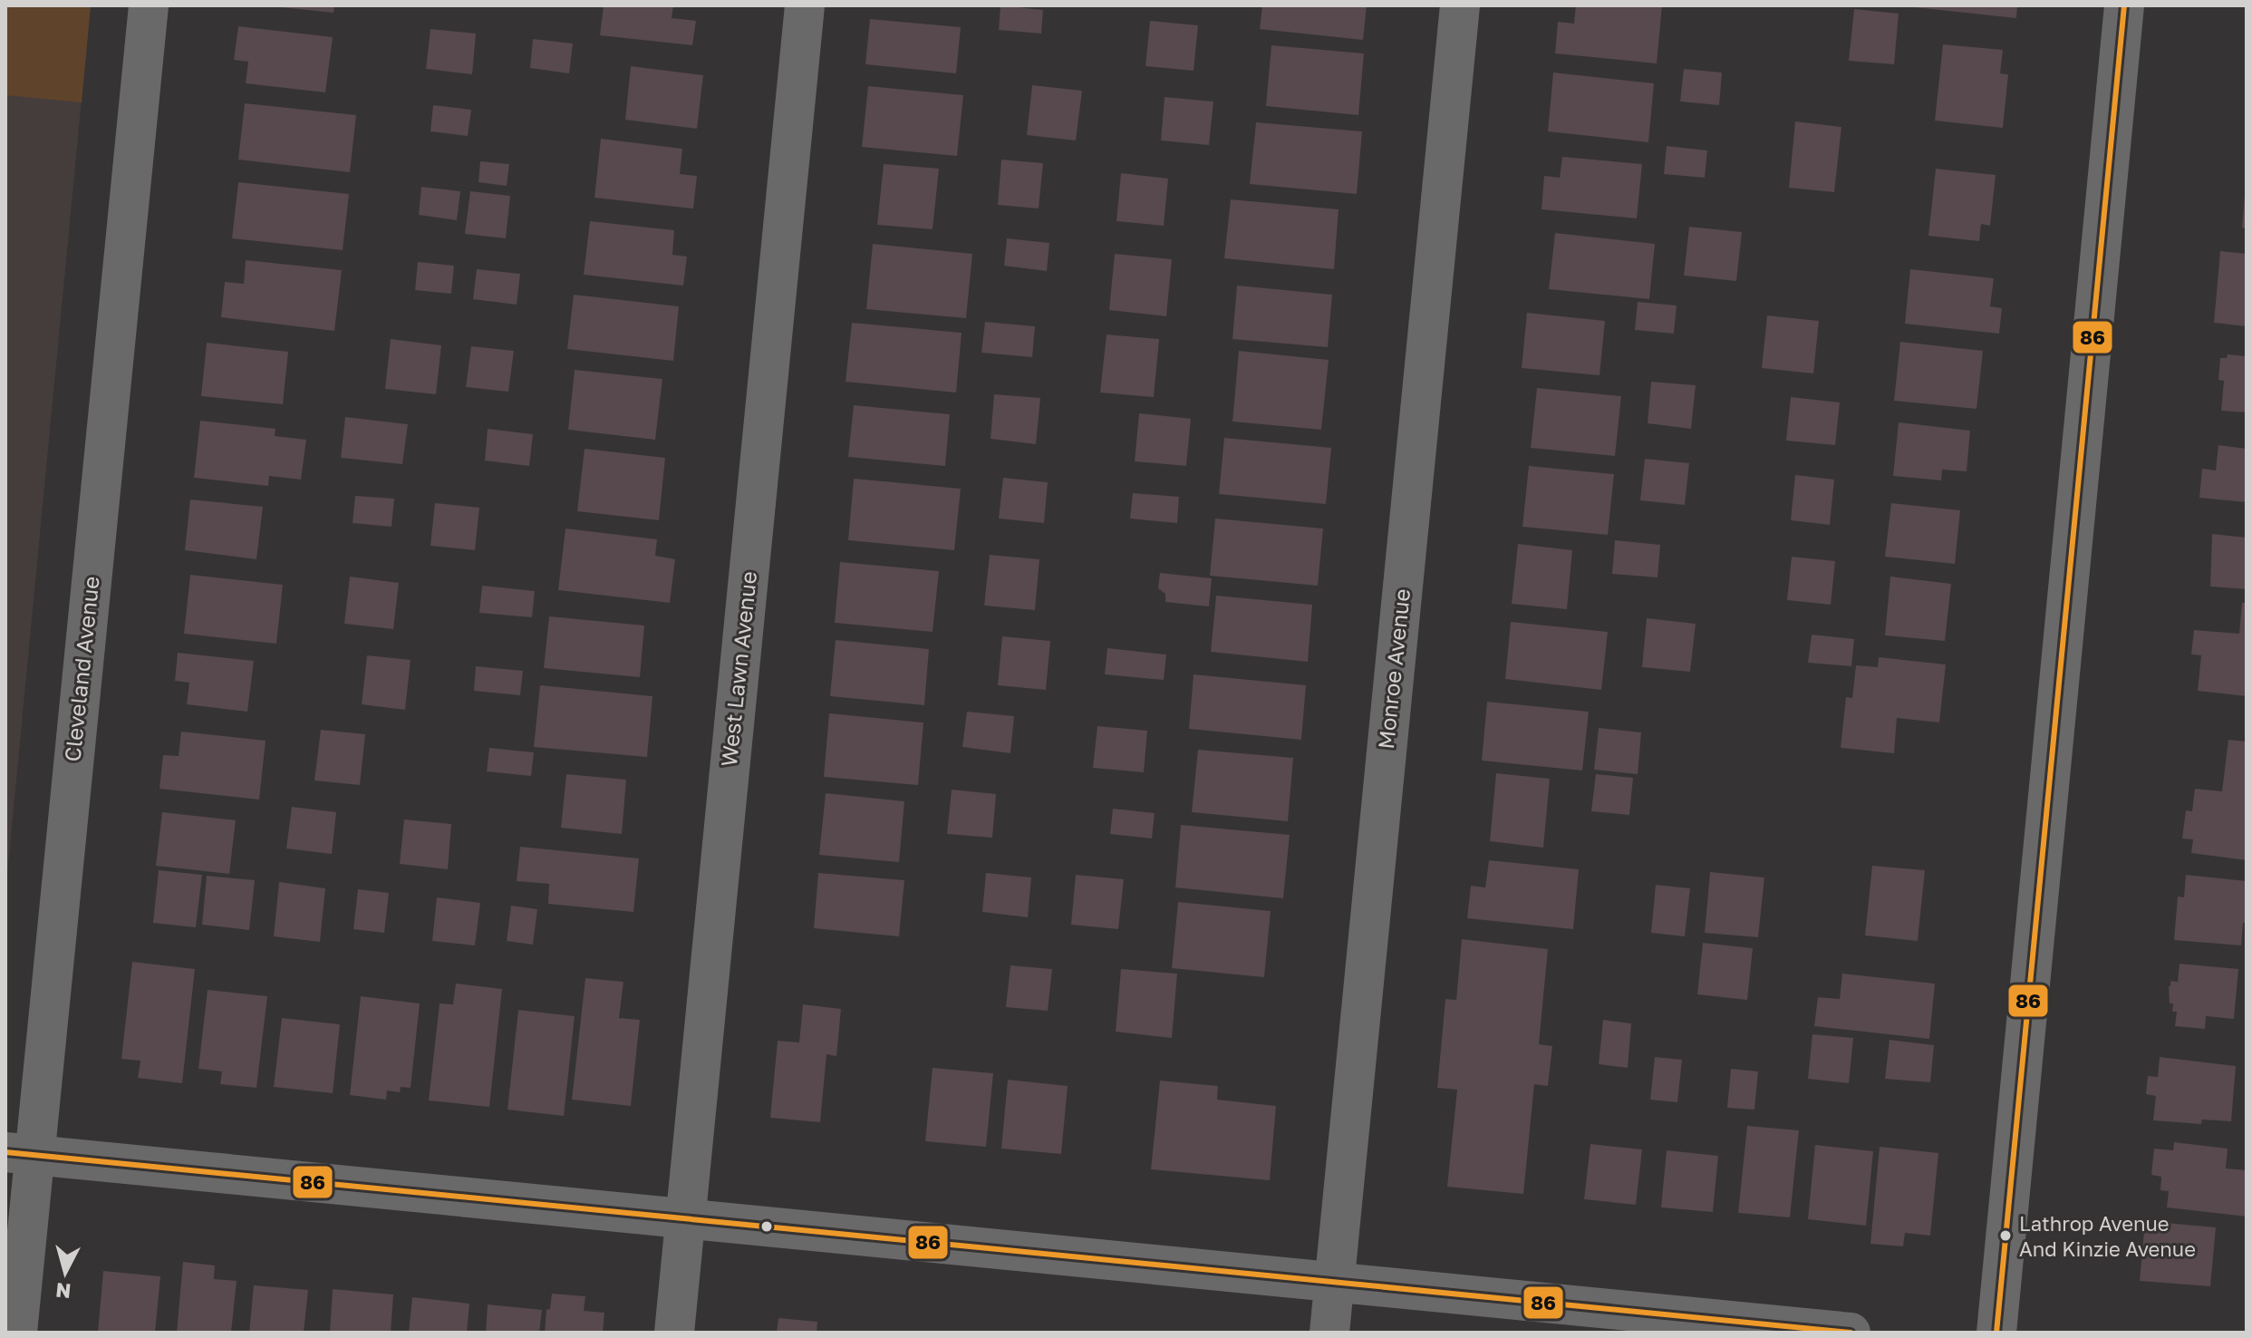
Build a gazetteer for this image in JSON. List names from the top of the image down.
{
  "streets": {
    "street": ["Cleveland Avenue", "West Lawn Avenue", "Monroe Avenue"]
  },
  "places": ["Lathrop Avenue And Kinzie Avenue"],
  "lines": ["transit line 86"],
  "north": "bottom"
}
